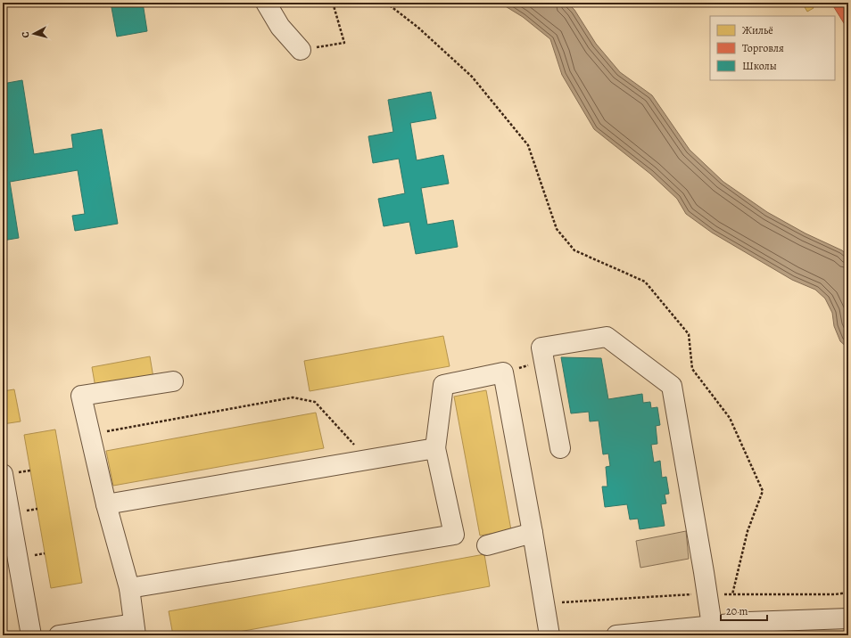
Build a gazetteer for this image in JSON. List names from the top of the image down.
{
  "legend": ["Жильё", "Торговля", "Школы"],
  "scale_bar": "20 m",
  "north": "left"
}
